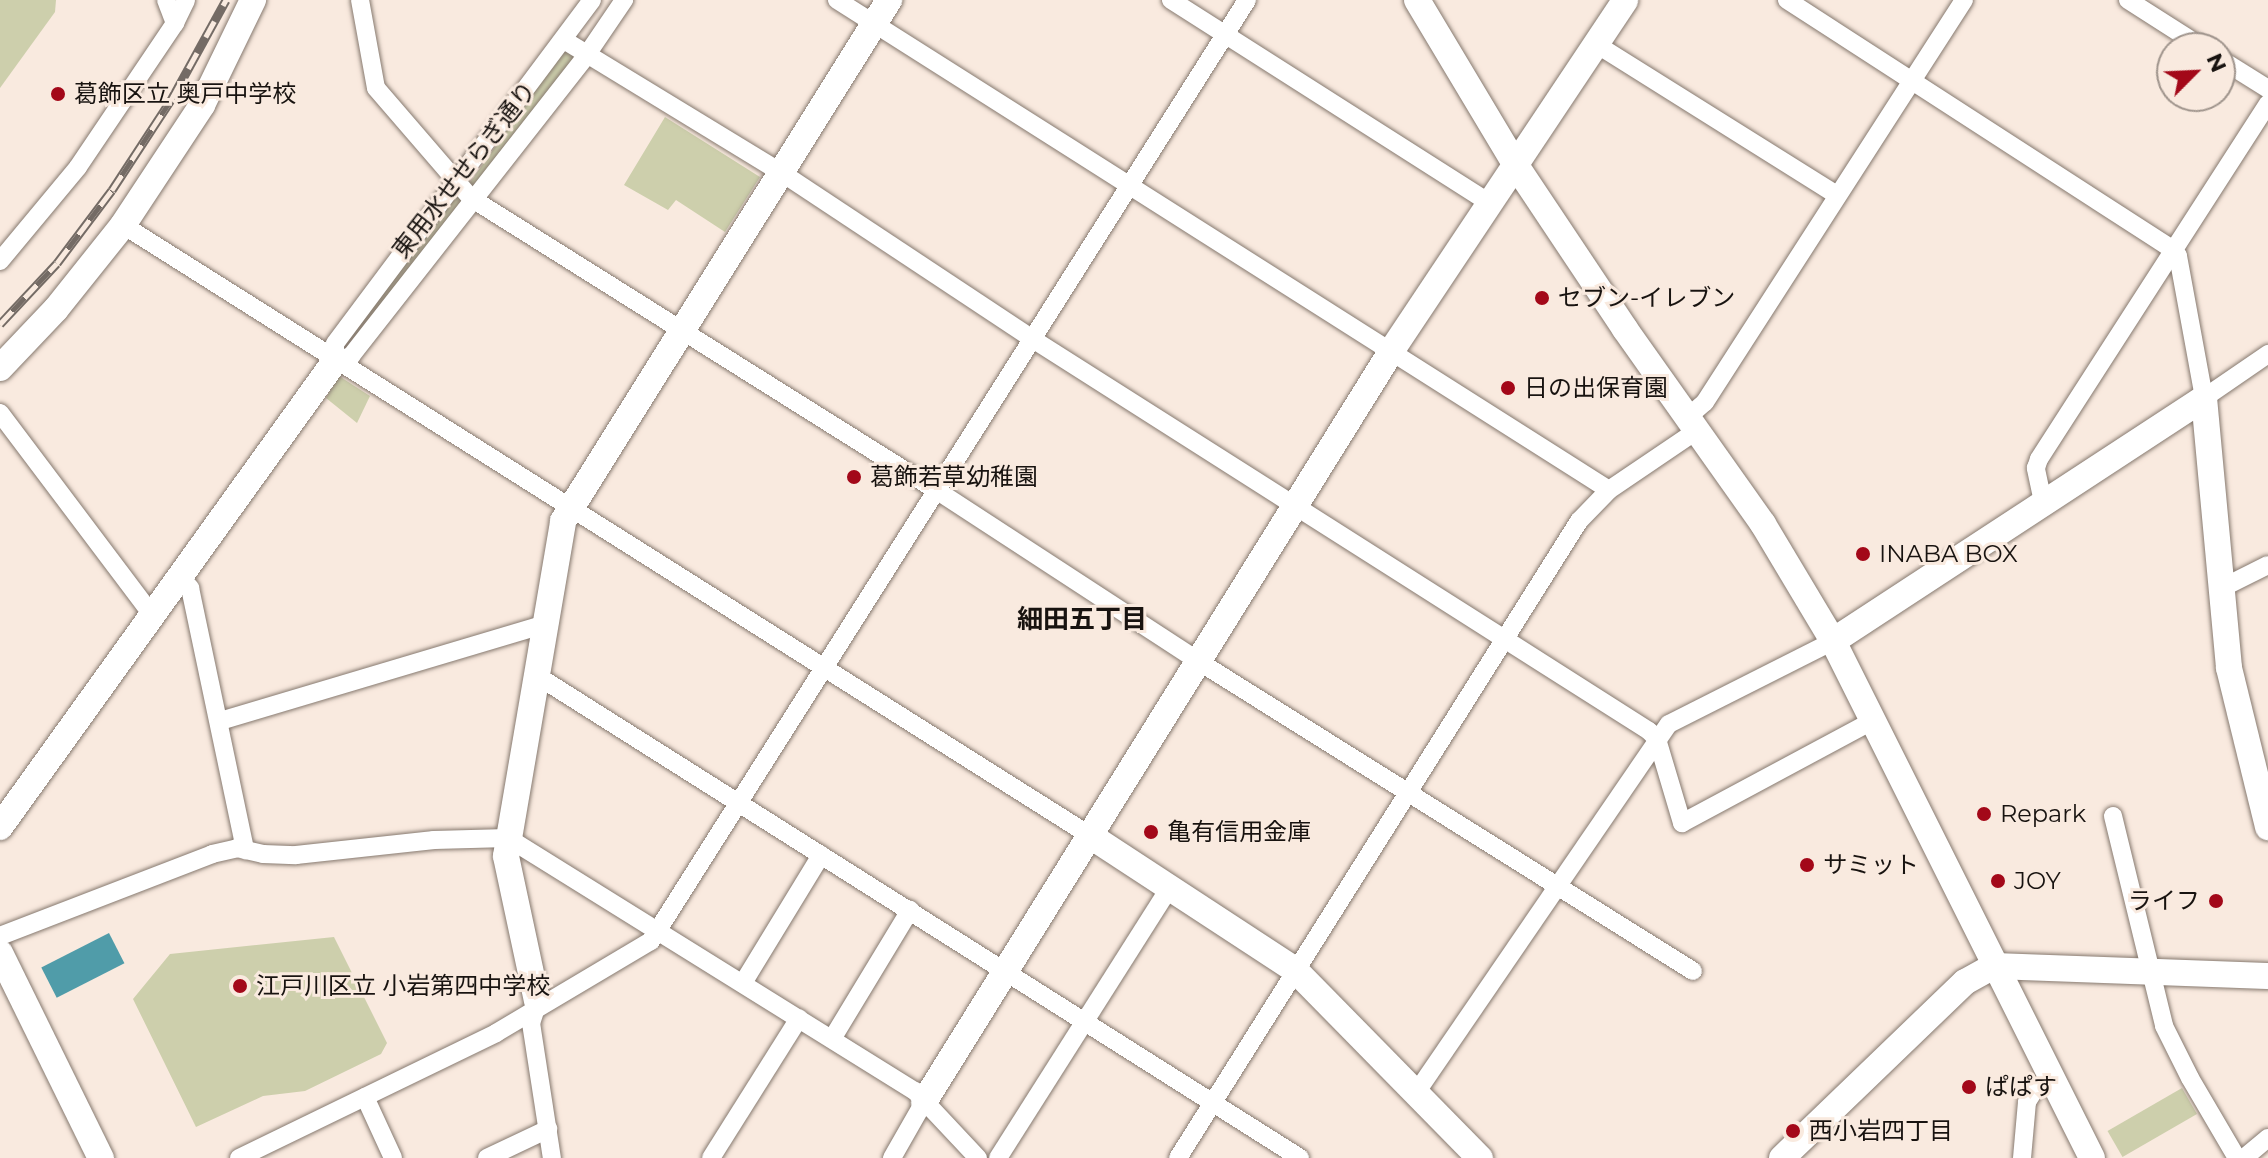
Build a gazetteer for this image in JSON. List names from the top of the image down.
{
  "streets": {
    "street": ["東用水せせらぎ通り"]
  },
  "districts": ["細田五丁目"],
  "places": [
    "葛飾区立 奥戸中学校",
    "セブン-イレブン",
    "日の出保育園",
    "葛飾若草幼稚園",
    "INABA BOX",
    "Repark",
    "亀有信用金庫",
    "サミット",
    "JOY",
    "ライフ",
    "江戸川区立 小岩第四中学校",
    "ぱぱす",
    "西小岩四丁目"
  ],
  "north": "top right"
}
